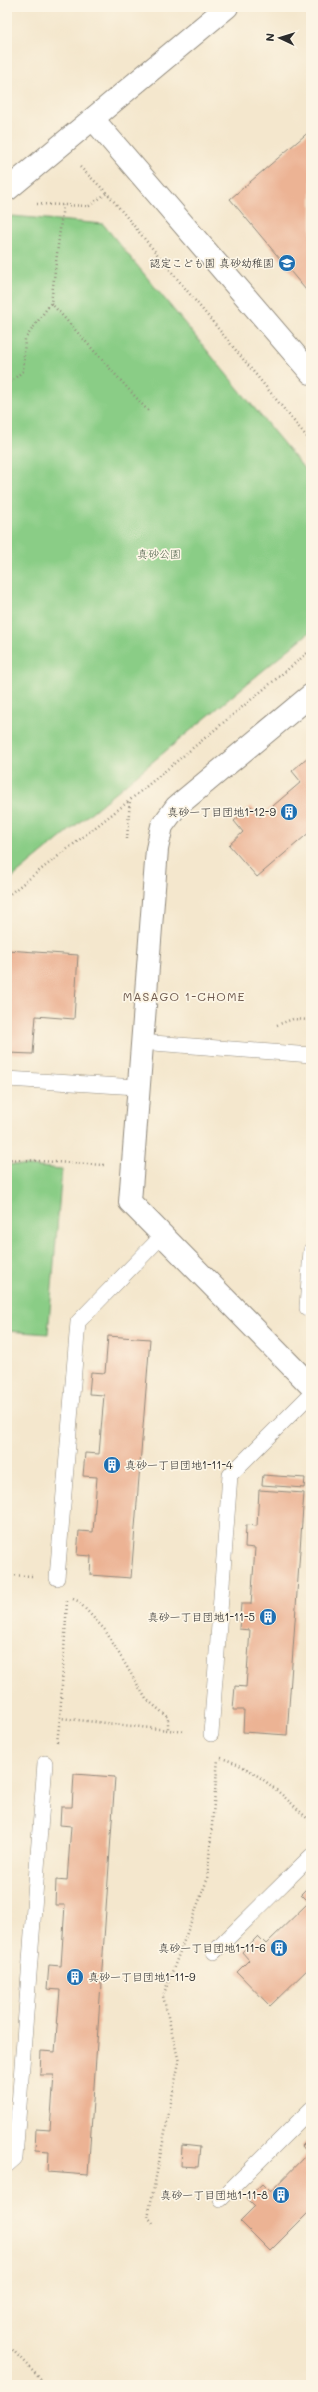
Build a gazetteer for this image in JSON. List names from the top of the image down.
{
  "districts": ["MASAGO 1-CHOME"],
  "parks": ["真砂公園"],
  "places": {
    "school or university": ["認定こども園 真砂幼稚園"],
    "building": [
      "真砂一丁目団地1-12-9",
      "真砂一丁目団地1-11-4",
      "真砂一丁目団地1-11-5",
      "真砂一丁目団地1-11-6",
      "真砂一丁目団地1-11-9",
      "真砂一丁目団地1-11-8"
    ]
  },
  "north": "left"
}
